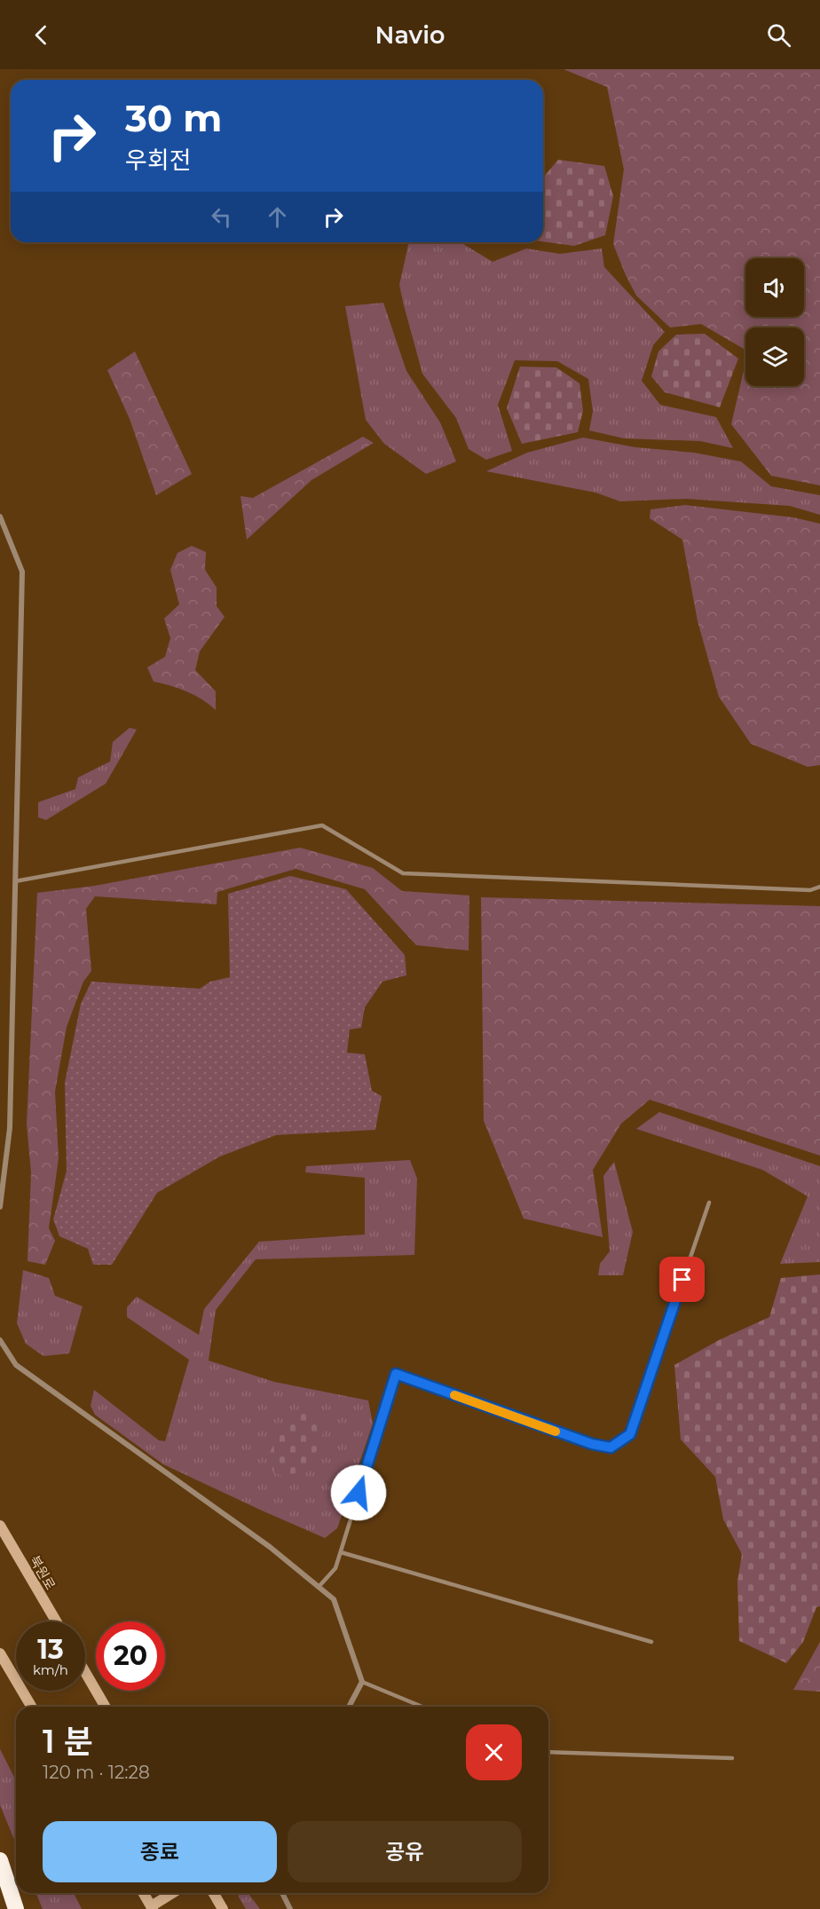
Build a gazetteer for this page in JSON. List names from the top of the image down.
{
  "streets": {
    "street": ["북원로"]
  },
  "page": {
    "header": "Navio",
    "turn": ["30 m", "우회전"],
    "speed": "13 km/h",
    "limit": "20",
    "heading": ["1 분", "120 m · 12:28"],
    "buttons": ["종료", "공유"]
  }
}
